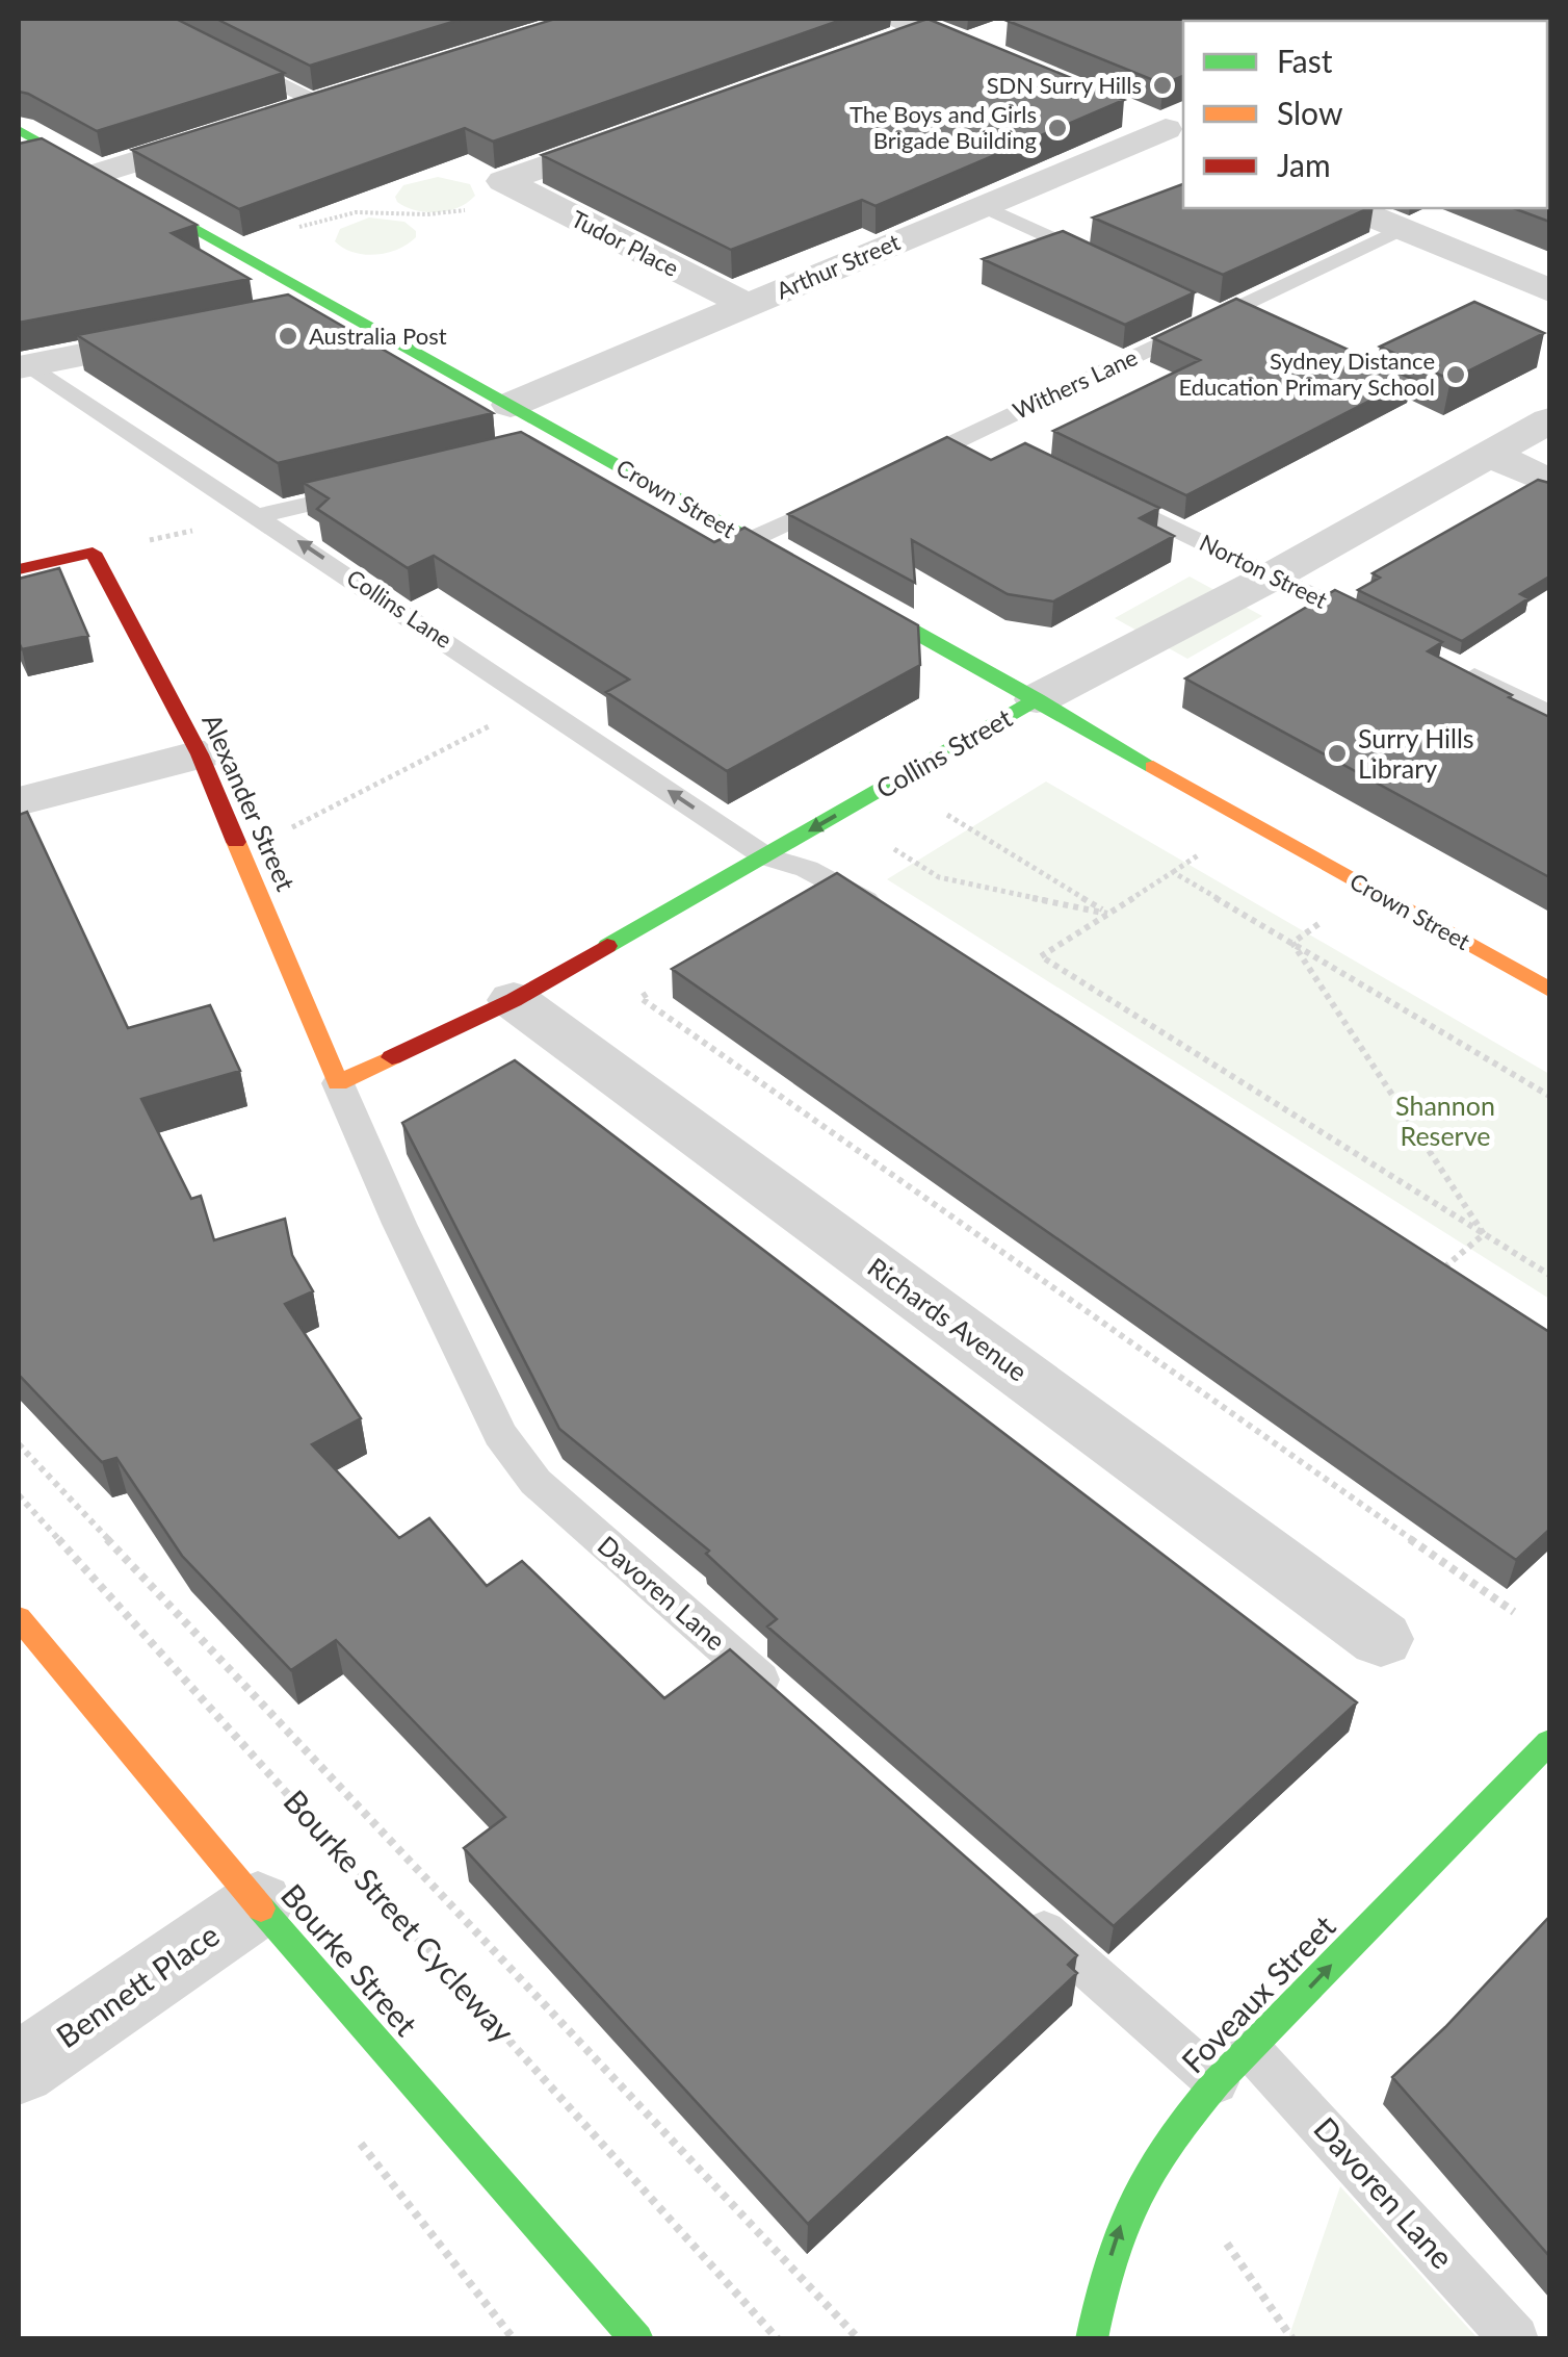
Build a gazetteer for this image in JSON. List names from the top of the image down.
{
  "streets": {
    "street": [
      "Tudor Place",
      "Arthur Street",
      "Crown Street",
      "Collins Street",
      "Alexander Street",
      "Richards Avenue",
      "Bourke Street",
      "Bennett Place",
      "Foveaux Street"
    ],
    "lane": [
      "Withers Lane",
      "Norton Street",
      "Collins Lane",
      "Davoren Lane"
    ],
    "path": ["Bourke Street Cycleway"]
  },
  "crossings": [
    ["Tudor Place", "Arthur Street"],
    ["Arthur Street", "Crown Street"],
    ["Crown Street", "Collins Street"],
    ["Norton Street", "Collins Street"],
    ["Collins Lane", "Collins Street"],
    ["Collins Street", "Alexander Street"],
    ["Collins Street", "Richards Avenue"],
    ["Collins Street", "Davoren Lane"],
    ["Alexander Street", "Davoren Lane"],
    ["Davoren Lane", "Foveaux Street"],
    ["Bourke Street", "Bennett Place"]
  ],
  "one_way": ["Collins Lane", "Foveaux Street"],
  "parks": ["Shannon Reserve"],
  "places": [
    "SDN Surry Hills",
    "The Boys and Girls Brigade Building",
    "Australia Post",
    "Sydney Distance Education Primary School",
    "Surry Hills Library"
  ],
  "legend": ["Fast", "Slow", "Jam"]
}
